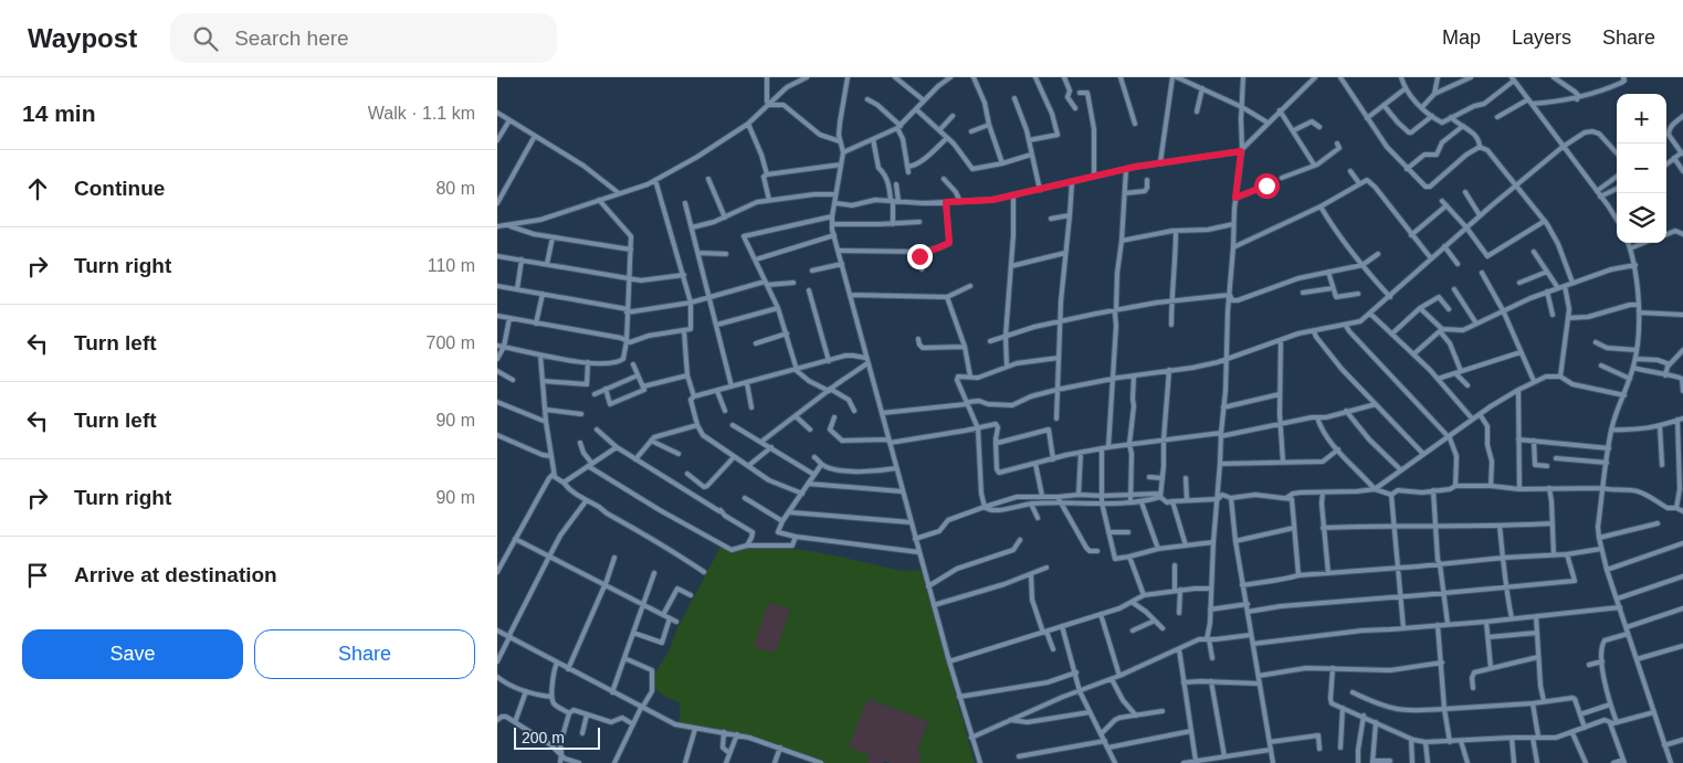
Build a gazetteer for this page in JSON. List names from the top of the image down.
{
  "scale_bar": "200 m",
  "page": {
    "header": "Waypost",
    "search": "Search here",
    "nav": ["Map", "Layers", "Share"],
    "heading": ["14 min", "Walk · 1.1 km"],
    "map_buttons": ["+", "−"],
    "list": [
      ["Continue", "80 m"],
      ["Turn right", "110 m"],
      ["Turn left", "700 m"],
      ["Turn left", "90 m"],
      ["Turn right", "90 m"],
      "Arrive at destination"
    ],
    "buttons": ["Save", "Share"],
    "scale": "200 m"
  }
}
